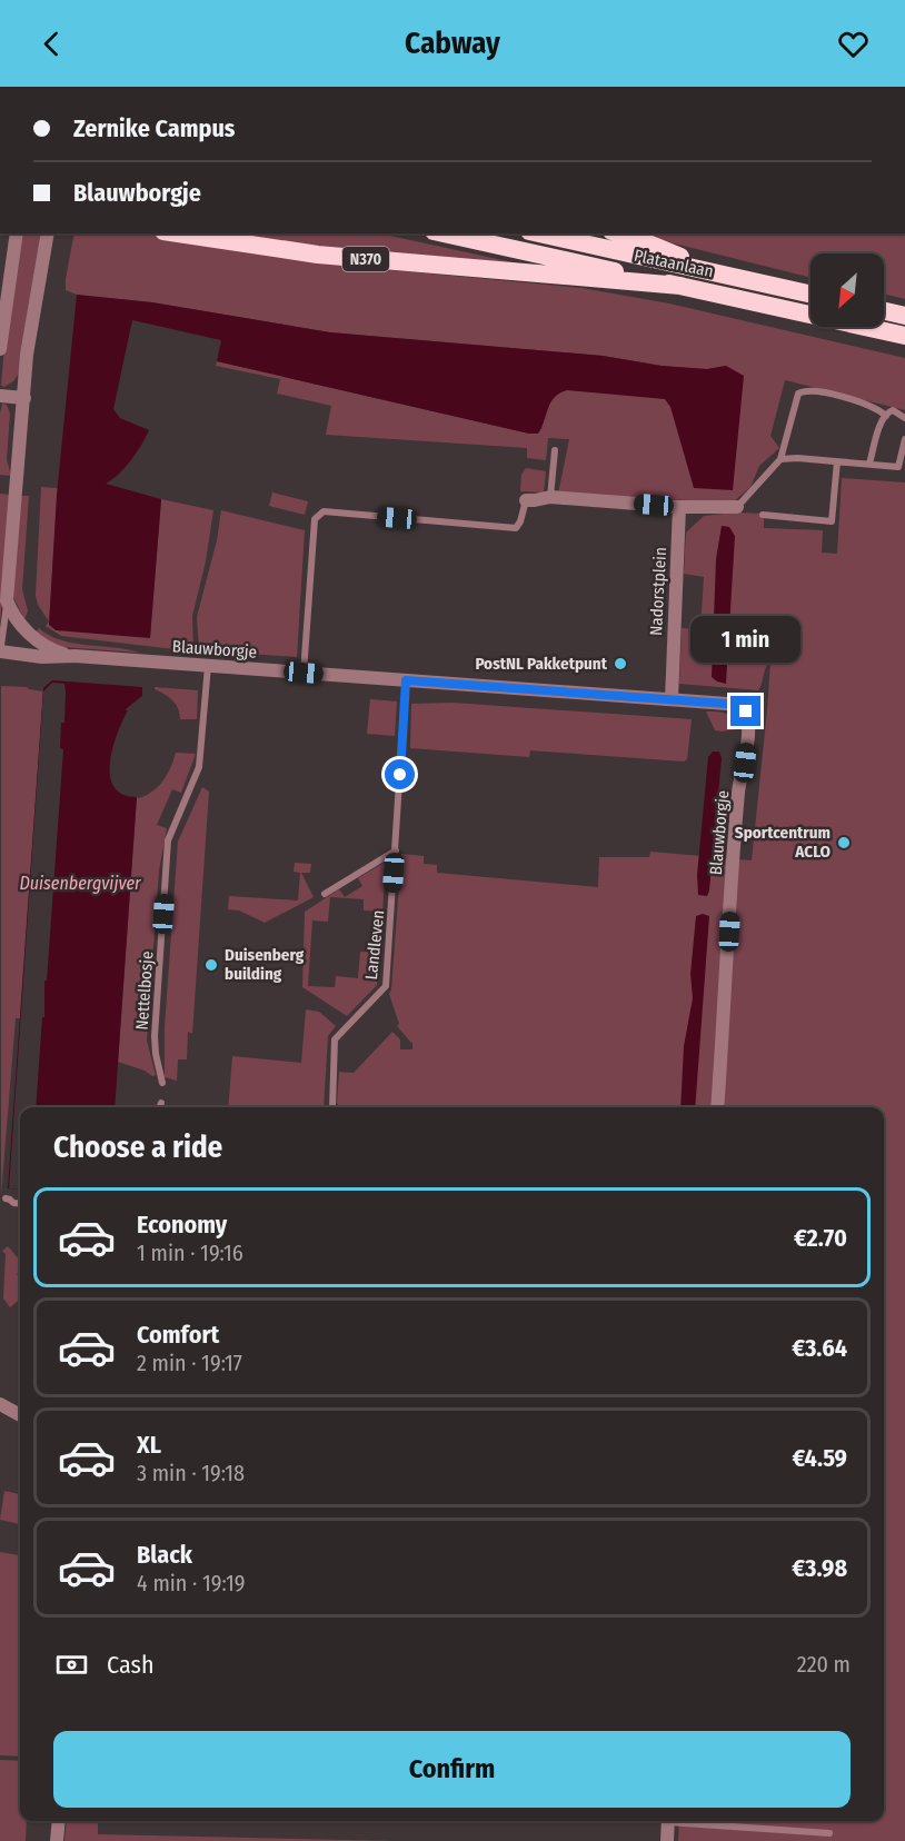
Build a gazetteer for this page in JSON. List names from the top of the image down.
{
  "streets": {
    "highway": ["N370", "Plataanlaan"],
    "street": ["Nadorstplein", "Blauwborgje"],
    "lane": ["Landleven", "Nettelbosje"]
  },
  "crossings": [
    ["N370", "Plataanlaan"],
    ["Nadorstplein", "Blauwborgje"],
    ["Blauwborgje", "Landleven"],
    ["Blauwborgje", "Nettelbosje"]
  ],
  "water": ["Duisenbergvijver"],
  "places": ["PostNL Pakketpunt", "Sportcentrum ACLO", "Duisenberg building"],
  "north": "bottom left",
  "page": {
    "header": "Cabway",
    "banner": ["Zernike Campus", "Blauwborgje"],
    "bubble": "1 min",
    "heading": "Choose a ride",
    "list": [
      {
        "name": "Economy",
        "note": "1 min · 19:16",
        "value": "€2.70"
      },
      {
        "name": "Comfort",
        "note": "2 min · 19:17",
        "value": "€3.64"
      },
      {
        "name": "XL",
        "note": "3 min · 19:18",
        "value": "€4.59"
      },
      {
        "name": "Black",
        "note": "4 min · 19:19",
        "value": "€3.98"
      }
    ],
    "pay": ["Cash", "220 m"],
    "buttons": "Confirm"
  }
}
